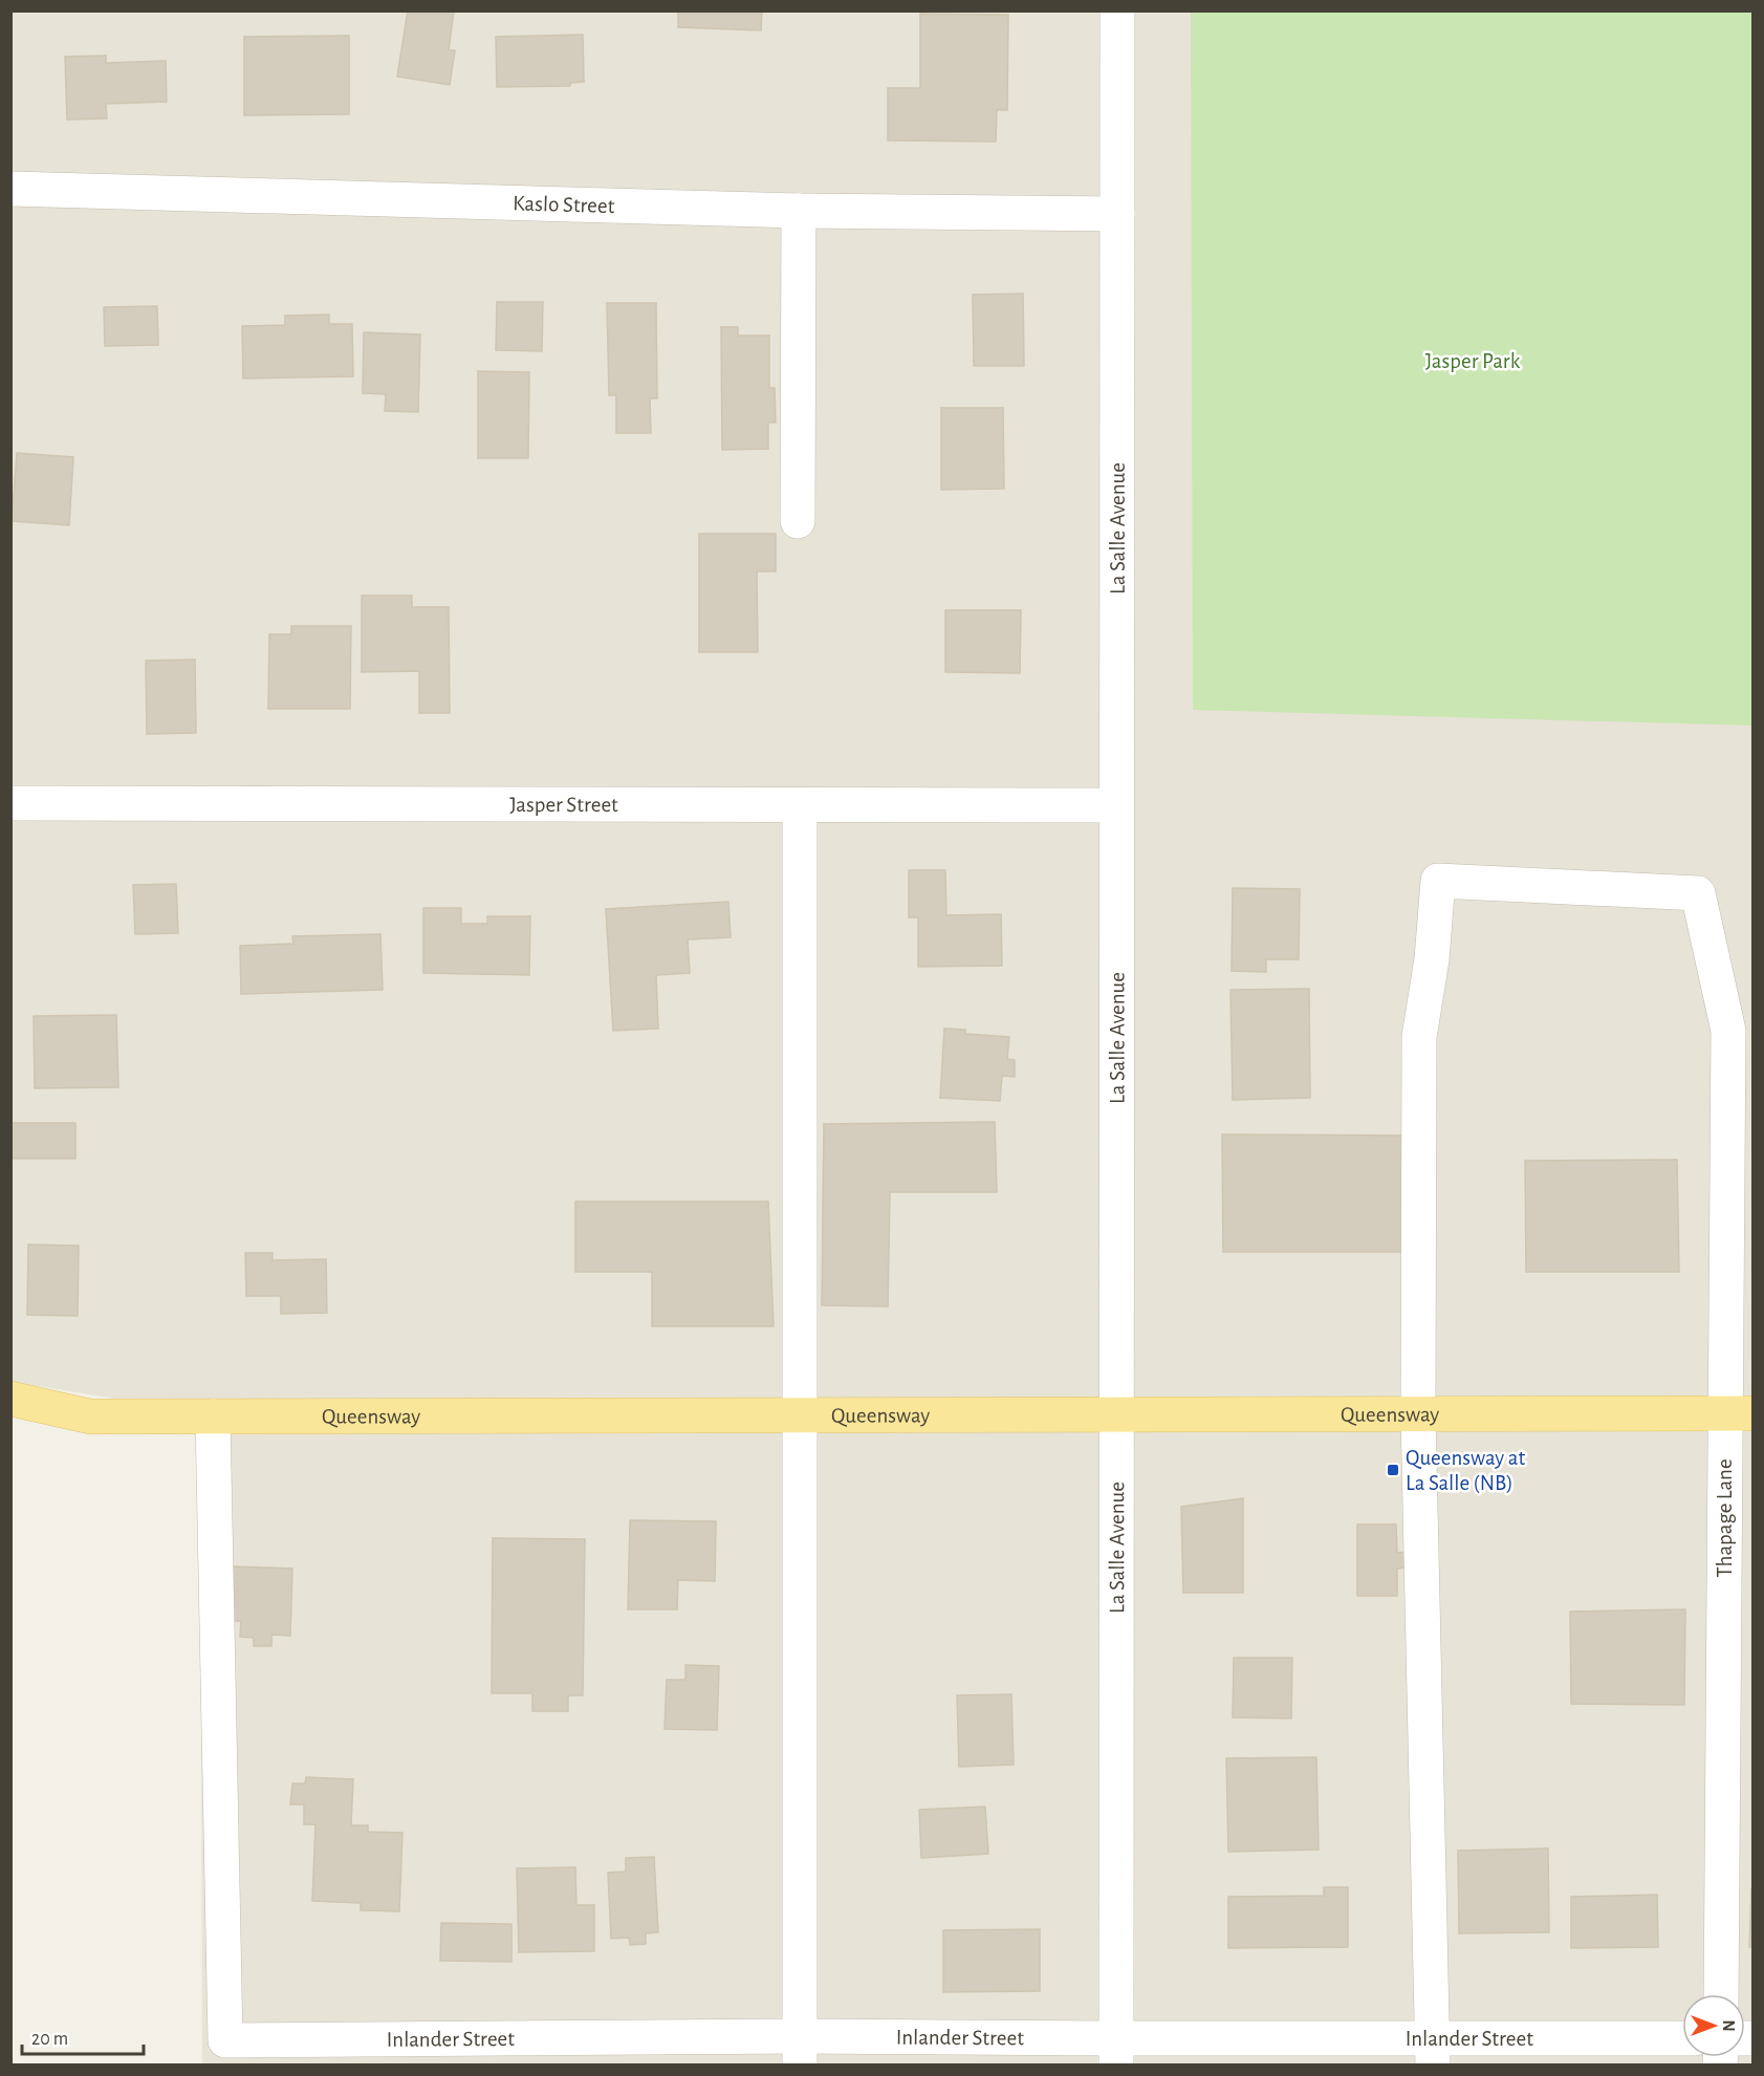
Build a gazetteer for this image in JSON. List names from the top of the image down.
{
  "streets": {
    "main road": ["Queensway"],
    "street": [
      "Kaslo Street",
      "La Salle Avenue",
      "Jasper Street",
      "Thapage Lane",
      "Inlander Street"
    ]
  },
  "crossings": [
    ["Kaslo Street", "La Salle Avenue"],
    ["La Salle Avenue", "Jasper Street"],
    ["La Salle Avenue", "Queensway"],
    ["La Salle Avenue", "Inlander Street"],
    ["Queensway", "Thapage Lane"],
    ["Queensway", "Inlander Street"]
  ],
  "parks": ["Jasper Park"],
  "places": {
    "transit": ["Queensway at La Salle (NB)"]
  },
  "scale_bar": "20 m",
  "north": "right"
}
